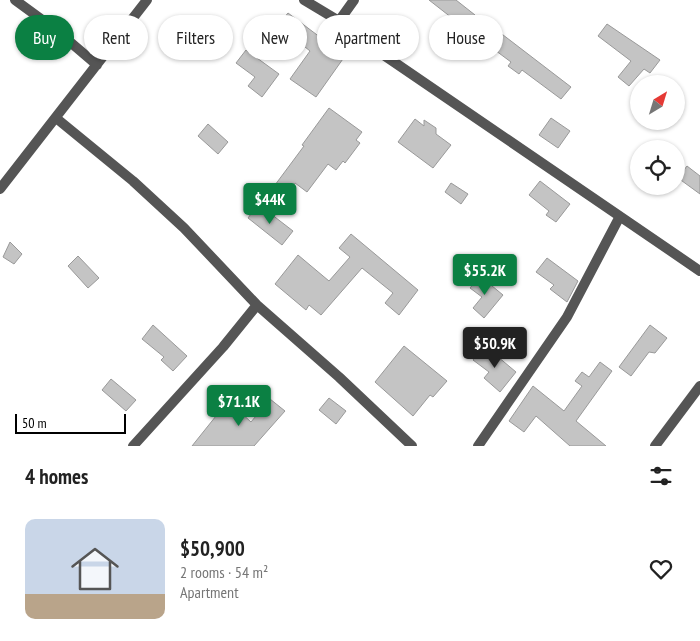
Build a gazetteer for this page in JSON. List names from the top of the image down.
{
  "scale_bar": "50 m",
  "north": "top right",
  "page": {
    "chip": [
      "Buy",
      "Rent",
      "Filters",
      "New",
      "Apartment",
      "House"
    ],
    "price": [
      "$44K",
      "$55.2K",
      "$50.9K",
      "$71.1K"
    ],
    "scale": "50 m",
    "heading": "4 homes",
    "list": [
      {
        "name": "$50,900",
        "note": "2 rooms · 54 m² · Apartment"
      }
    ]
  }
}
